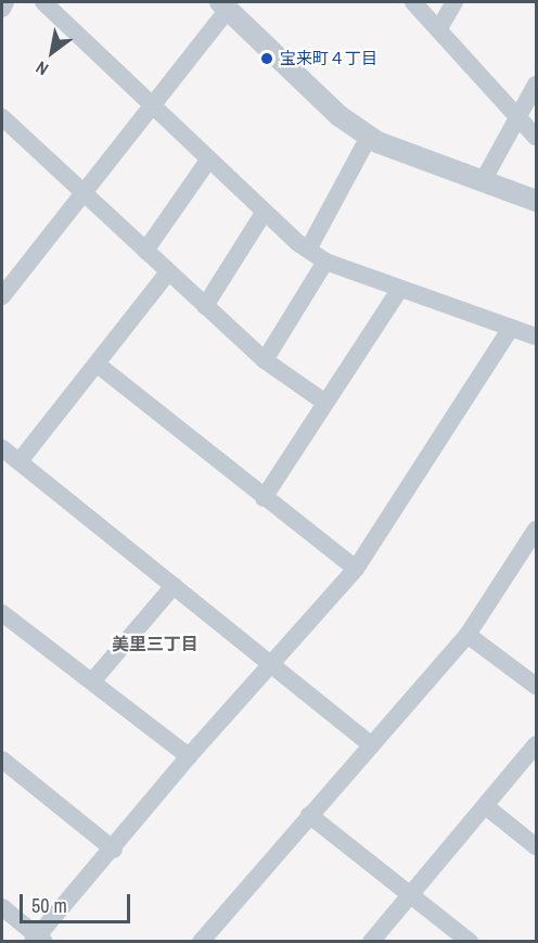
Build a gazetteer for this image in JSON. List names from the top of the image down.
{
  "districts": ["美里三丁目"],
  "places": ["宝来町４丁目"],
  "scale_bar": "50 m",
  "north": "bottom left"
}
